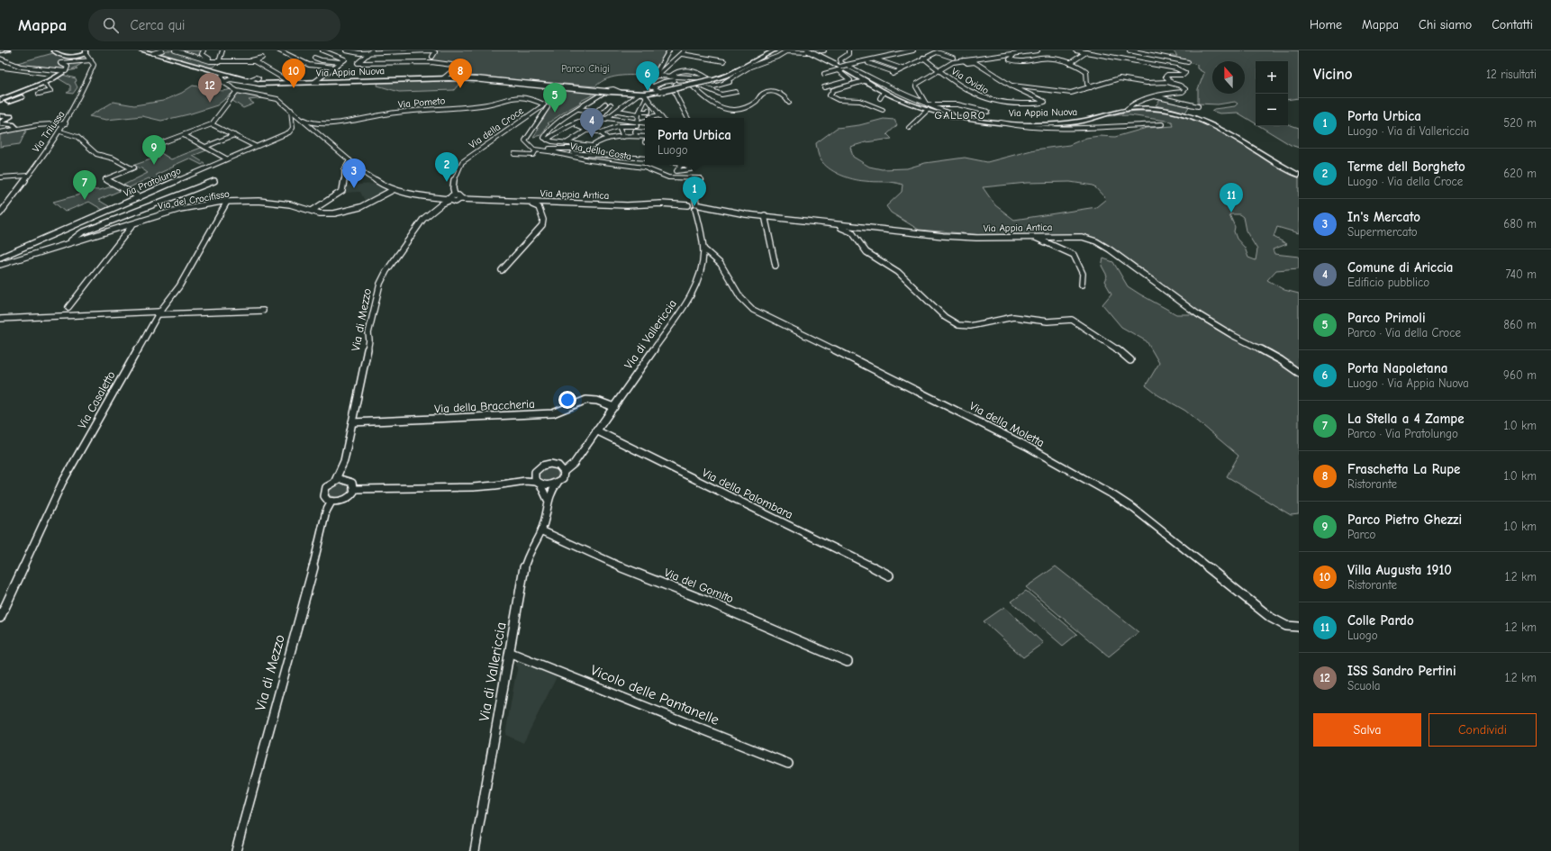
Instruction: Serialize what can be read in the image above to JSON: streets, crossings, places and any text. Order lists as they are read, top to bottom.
{
  "streets": {
    "main road": ["Via Appia Nuova"],
    "street": [
      "Via Ovidio",
      "Via Pometo",
      "Via della Croce",
      "Via Trilussa",
      "Via della Costa",
      "Via Pratolungo",
      "Via Appia Antica",
      "Via del Crocifisso",
      "Via di Mezzo",
      "Via di Vallericcia",
      "Via Casaletto",
      "Via della Braccheria",
      "Via della Moletta",
      "Via della Palombara",
      "Via del Gomito",
      "Vicolo delle Pantanelle"
    ]
  },
  "crossings": [
    ["Via Pometo", "Via della Croce"],
    ["Via della Croce", "Via Appia Antica"],
    ["Via della Croce", "Via di Mezzo"],
    ["Via della Costa", "Via Appia Antica"],
    ["Via della Costa", "Via di Vallericcia"],
    ["Via Appia Antica", "Via di Mezzo"],
    ["Via Appia Antica", "Via di Vallericcia"],
    ["Via del Crocifisso", "Via Casaletto"],
    ["Via di Mezzo", "Via della Braccheria"],
    ["Via di Vallericcia", "Via della Braccheria"],
    ["Via di Vallericcia", "Via della Moletta"],
    ["Via di Vallericcia", "Via della Palombara"],
    ["Via di Vallericcia", "Via del Gomito"],
    ["Via di Vallericcia", "Vicolo delle Pantanelle"]
  ],
  "districts": ["GALLORO"],
  "parks": ["Parco Chigi"],
  "north": "top",
  "page": {
    "header": "Mappa",
    "search": "Cerca qui",
    "nav": [
      "Home",
      "Mappa",
      "Chi siamo",
      "Contatti"
    ],
    "heading": ["Vicino", "12 risultati"],
    "pins": [
      "8",
      "10",
      "6",
      "12",
      "5",
      "4",
      "9",
      "2",
      "3",
      "7",
      "1",
      "11"
    ],
    "map_buttons": ["+", "−"],
    "list": [
      {
        "mark": "1",
        "name": "Porta Urbica",
        "note": "Luogo · Via di Vallericcia",
        "value": "520 m"
      },
      {
        "mark": "2",
        "name": "Terme dell Borgheto",
        "note": "Luogo · Via della Croce",
        "value": "620 m"
      },
      {
        "mark": "3",
        "name": "In's Mercato",
        "note": "Supermercato",
        "value": "680 m"
      },
      {
        "mark": "4",
        "name": "Comune di Ariccia",
        "note": "Edificio pubblico",
        "value": "740 m"
      },
      {
        "mark": "5",
        "name": "Parco Primoli",
        "note": "Parco · Via della Croce",
        "value": "860 m"
      },
      {
        "mark": "6",
        "name": "Porta Napoletana",
        "note": "Luogo · Via Appia Nuova",
        "value": "960 m"
      },
      {
        "mark": "7",
        "name": "La Stella a 4 Zampe",
        "note": "Parco · Via Pratolungo",
        "value": "1.0 km"
      },
      {
        "mark": "8",
        "name": "Fraschetta La Rupe",
        "note": "Ristorante",
        "value": "1.0 km"
      },
      {
        "mark": "9",
        "name": "Parco Pietro Ghezzi",
        "note": "Parco",
        "value": "1.0 km"
      },
      {
        "mark": "10",
        "name": "Villa Augusta 1910",
        "note": "Ristorante",
        "value": "1.2 km"
      },
      {
        "mark": "11",
        "name": "Colle Pardo",
        "note": "Luogo",
        "value": "1.2 km"
      },
      {
        "mark": "12",
        "name": "ISS Sandro Pertini",
        "note": "Scuola",
        "value": "1.2 km"
      }
    ],
    "popup": ["Porta Urbica", "Luogo"],
    "buttons": ["Salva", "Condividi"]
  }
}
